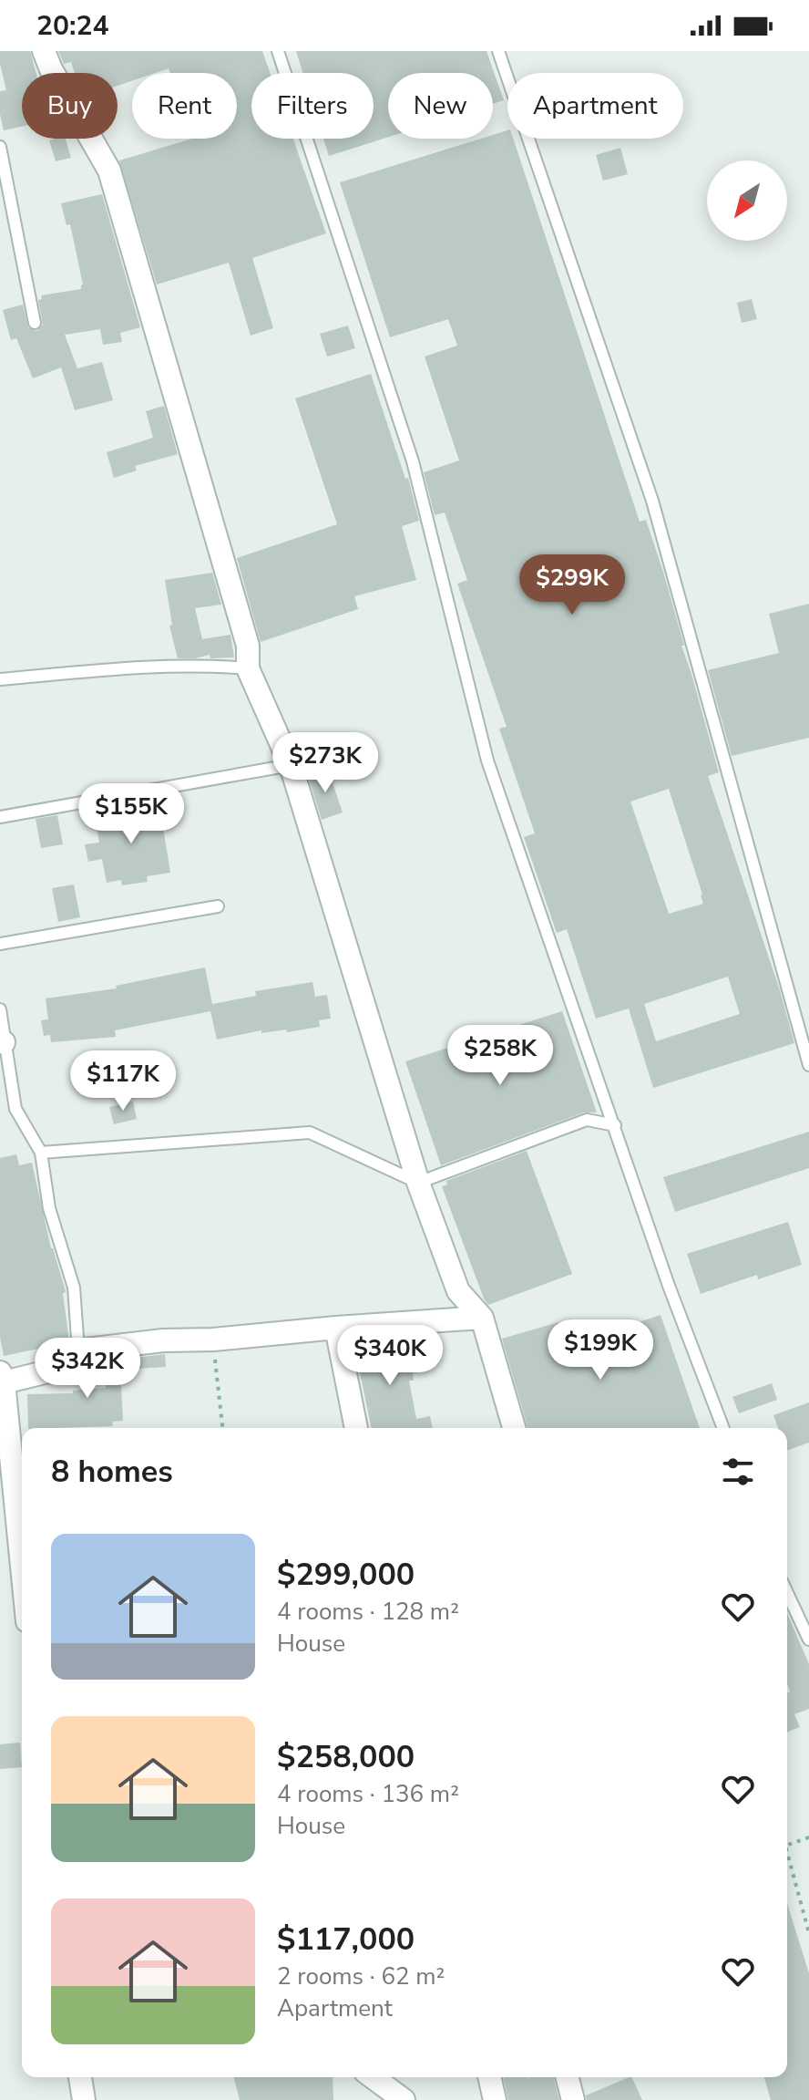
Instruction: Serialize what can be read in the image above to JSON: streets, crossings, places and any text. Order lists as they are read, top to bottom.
{
  "north": "bottom left",
  "page": {
    "status": "20:24",
    "chip": [
      "Buy",
      "Rent",
      "Filters",
      "New",
      "Apartment"
    ],
    "price": [
      "$299K",
      "$273K",
      "$155K",
      "$258K",
      "$117K",
      "$199K",
      "$340K",
      "$342K"
    ],
    "heading": "8 homes",
    "list": [
      {
        "name": "$299,000",
        "note": "4 rooms · 128 m² · House"
      },
      {
        "name": "$258,000",
        "note": "4 rooms · 136 m² · House"
      },
      {
        "name": "$117,000",
        "note": "2 rooms · 62 m² · Apartment"
      }
    ]
  }
}
